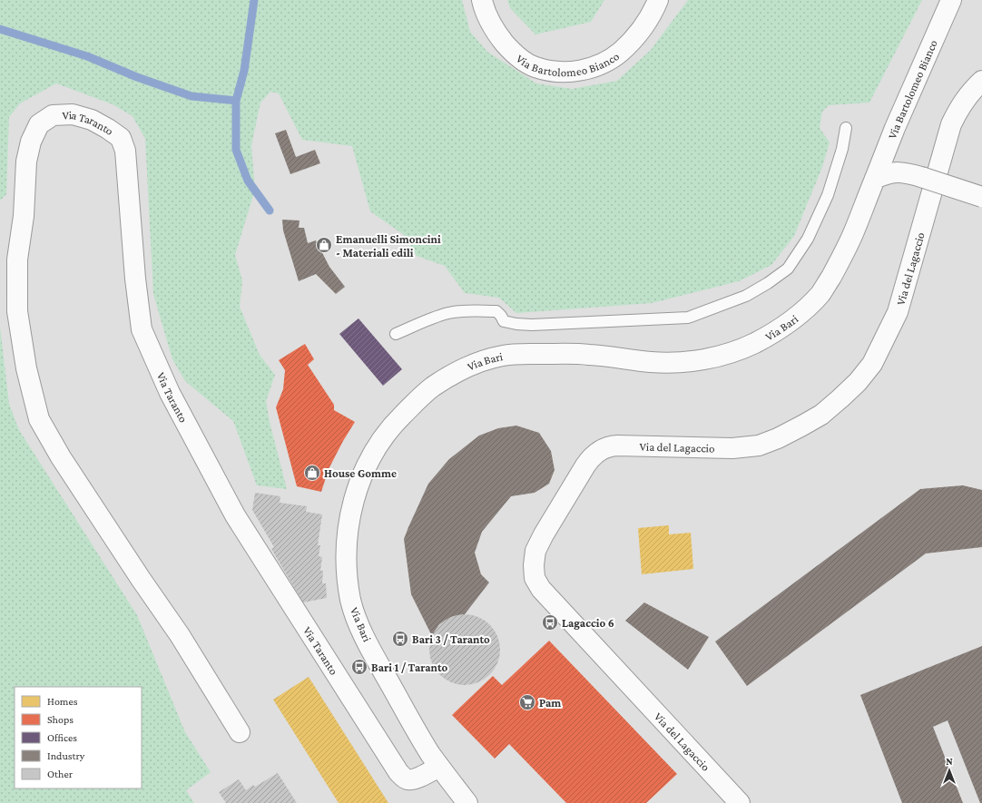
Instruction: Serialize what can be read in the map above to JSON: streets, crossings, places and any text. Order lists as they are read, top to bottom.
{
  "streets": {
    "street": [
      "Via Bartolomeo Bianco",
      "Via Taranto",
      "Via del Lagaccio",
      "Via Bari"
    ]
  },
  "crossings": [
    ["Via Bartolomeo Bianco", "Via Bari"],
    ["Via Taranto", "Via Bari"]
  ],
  "places": {
    "shop": ["Emanuelli Simoncini - Materiali edili", "House Gomme"],
    "bus stop": ["Lagaccio 6", "Bari 3 / Taranto", "Bari 1 / Taranto"],
    "supermarket": ["Pam"]
  },
  "legend": [
    "Homes",
    "Shops",
    "Offices",
    "Industry",
    "Other"
  ],
  "north": "top"
}
